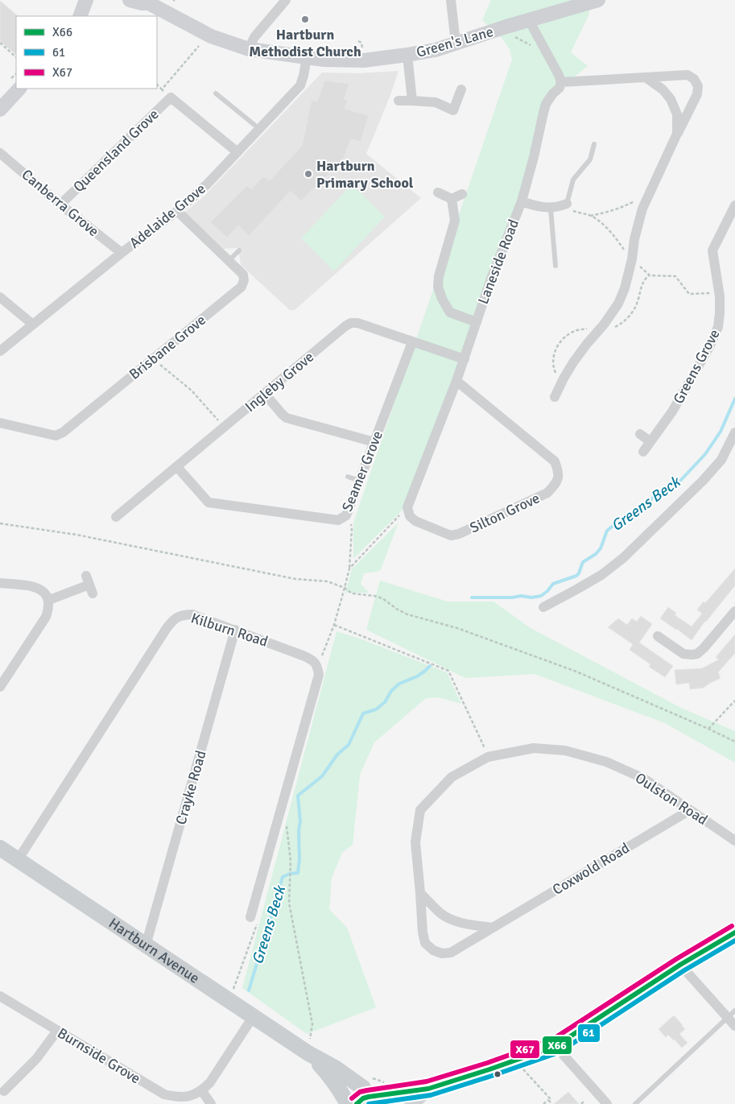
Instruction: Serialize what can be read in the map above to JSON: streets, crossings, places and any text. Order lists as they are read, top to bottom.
{
  "streets": {
    "main road": ["Hartburn Avenue"],
    "street": [
      "Green's Lane",
      "Queensland Grove",
      "Canberra Grove",
      "Adelaide Grove",
      "Laneside Road",
      "Brisbane Grove",
      "Greens Grove",
      "Ingleby Grove",
      "Seamer Grove",
      "Silton Grove",
      "Kilburn Road",
      "Crayke Road",
      "Oulston Road",
      "Coxwold Road",
      "Burnside Grove"
    ]
  },
  "crossings": [
    ["Green's Lane", "Adelaide Grove"],
    ["Queensland Grove", "Canberra Grove"],
    ["Canberra Grove", "Adelaide Grove"],
    ["Adelaide Grove", "Brisbane Grove"],
    ["Laneside Road", "Ingleby Grove"],
    ["Laneside Road", "Silton Grove"],
    ["Ingleby Grove", "Seamer Grove"],
    ["Kilburn Road", "Crayke Road"],
    ["Kilburn Road", "Hartburn Avenue"],
    ["Crayke Road", "Hartburn Avenue"],
    ["Oulston Road", "Coxwold Road"]
  ],
  "water": ["Greens Beck"],
  "places": ["Hartburn Methodist Church", "Hartburn Primary School"],
  "lines": ["transit line X67", "transit line X66", "transit line 61"],
  "legend": ["X66", "61", "X67"]
}
